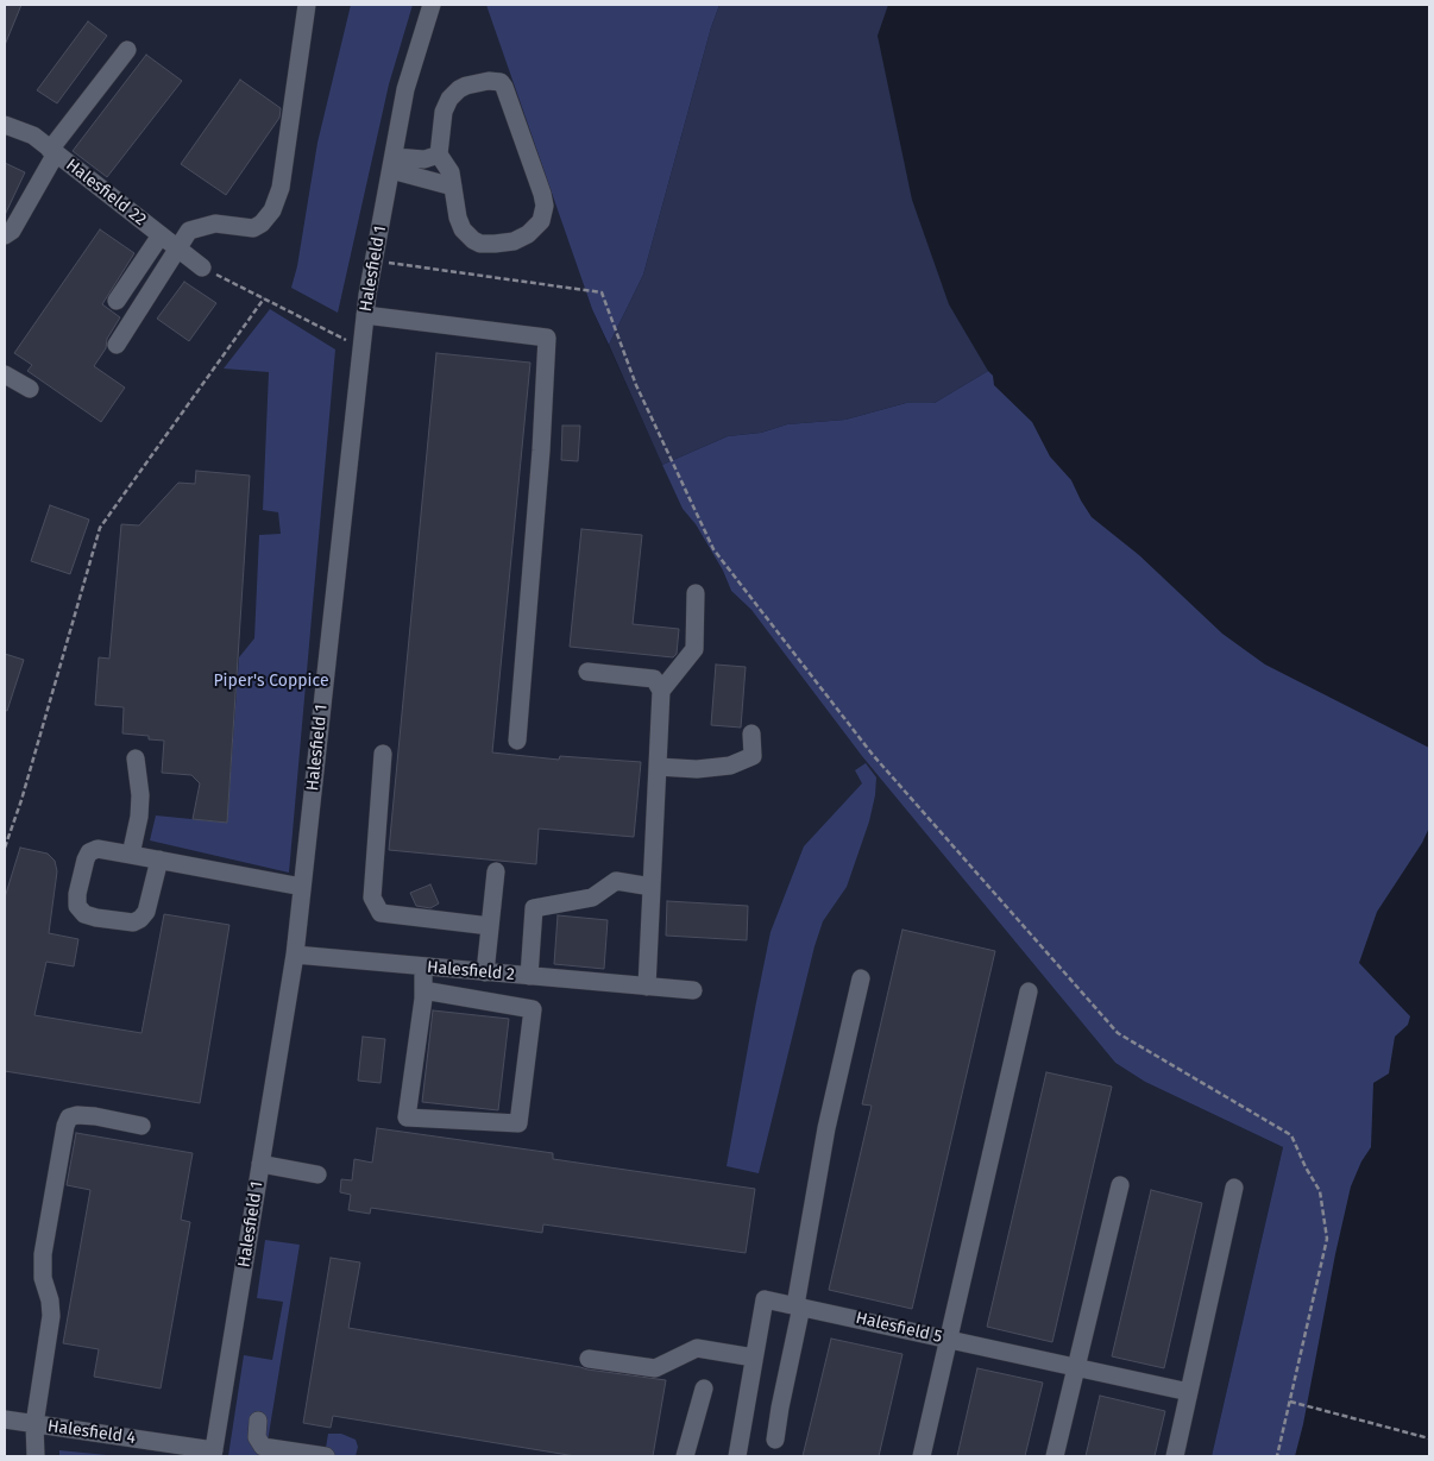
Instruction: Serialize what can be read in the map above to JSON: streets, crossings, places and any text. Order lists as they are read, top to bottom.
{
  "streets": {
    "street": [
      "Halesfield 22",
      "Halesfield 1",
      "Halesfield 2",
      "Halesfield 5",
      "Halesfield 4"
    ]
  },
  "crossings": [
    ["Halesfield 1", "Halesfield 2"],
    ["Halesfield 1", "Halesfield 4"]
  ],
  "parks": ["Piper's Coppice"]
}
